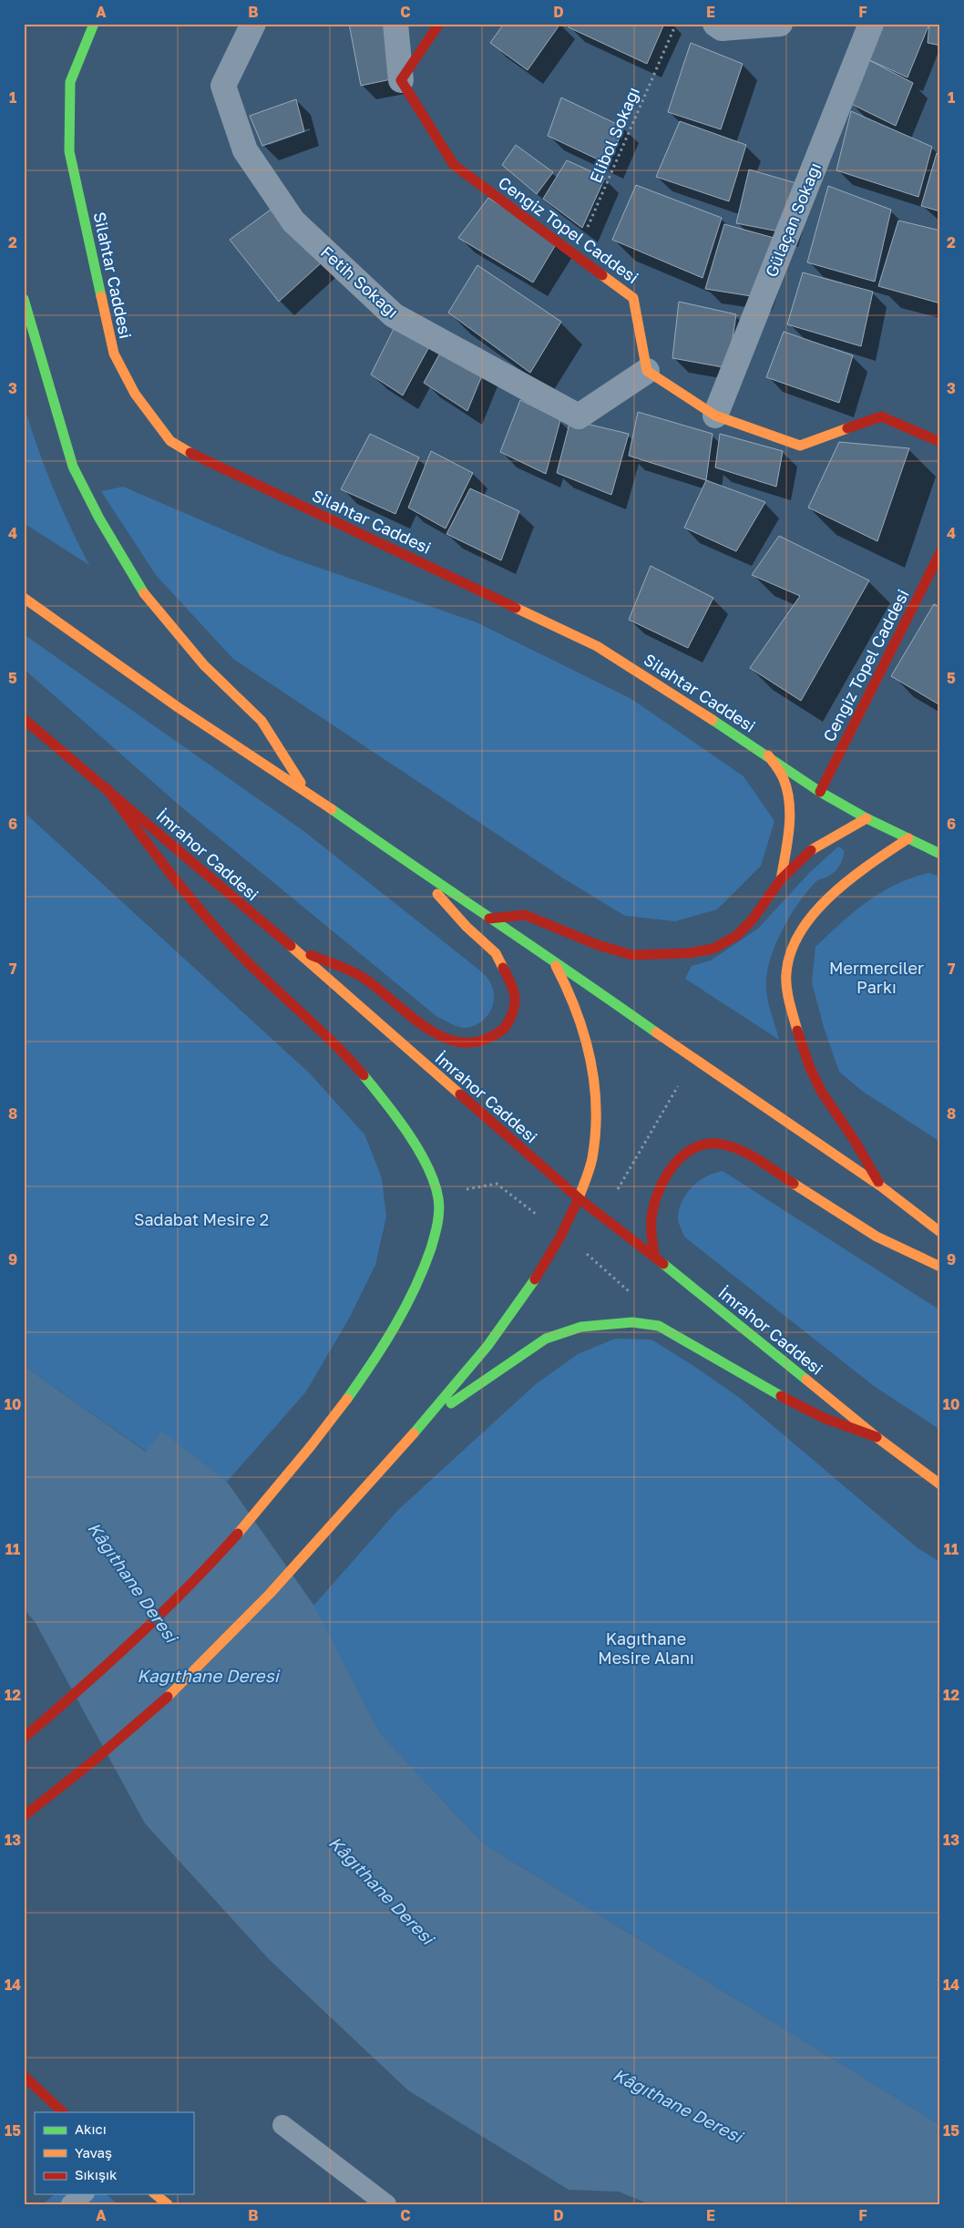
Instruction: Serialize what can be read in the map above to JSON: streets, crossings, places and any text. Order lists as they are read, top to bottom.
{
  "streets": {
    "main road": ["Cengiz Topel Caddesi", "Silahtar Caddesi", "İmrahor Caddesi"],
    "street": ["Gülaçan Sokağı", "Fetih Sokağı"],
    "path": ["Elibol Sokağı"]
  },
  "crossings": [
    ["Elibol Sokağı", "Cengiz Topel Caddesi"],
    ["Cengiz Topel Caddesi", "Silahtar Caddesi"],
    ["Cengiz Topel Caddesi", "Fetih Sokağı"]
  ],
  "water": ["Kâğıthane Deresi", "Kağıthane Deresi"],
  "parks": ["Mermerciler Parkı", "Sadabat Mesire 2", "Kağıthane Mesire Alanı"],
  "legend": ["Akıcı", "Yavaş", "Sıkışık"],
  "grid": {
    "columns": [
      "A",
      "B",
      "C",
      "D",
      "E",
      "F"
    ],
    "rows": [
      "1",
      "2",
      "3",
      "4",
      "5",
      "6",
      "7",
      "8",
      "9",
      "10",
      "11",
      "12",
      "13",
      "14",
      "15"
    ]
  }
}
